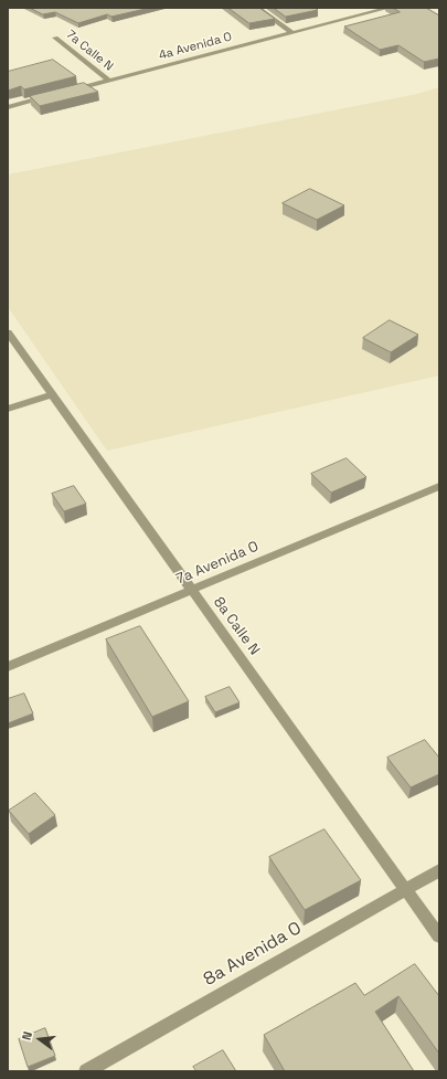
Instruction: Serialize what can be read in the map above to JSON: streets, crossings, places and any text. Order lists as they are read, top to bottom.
{
  "streets": {
    "street": [
      "4a Avenida O",
      "7a Calle N",
      "7a Avenida O",
      "8a Calle N",
      "8a Avenida O"
    ]
  },
  "crossings": [
    ["4a Avenida O", "7a Calle N"],
    ["7a Avenida O", "8a Calle N"],
    ["8a Calle N", "8a Avenida O"]
  ],
  "north": "left"
}
